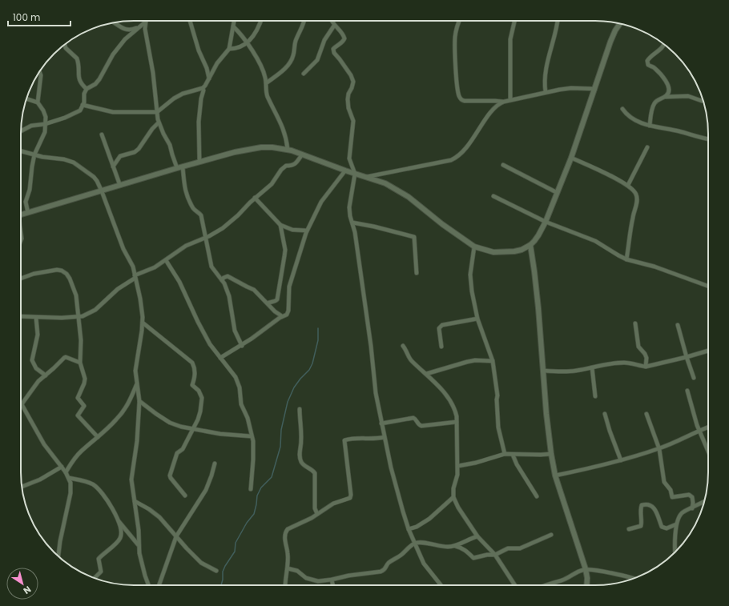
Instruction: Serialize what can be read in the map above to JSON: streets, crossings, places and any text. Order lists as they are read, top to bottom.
{
  "scale_bar": "100 m",
  "north": "bottom right"
}
